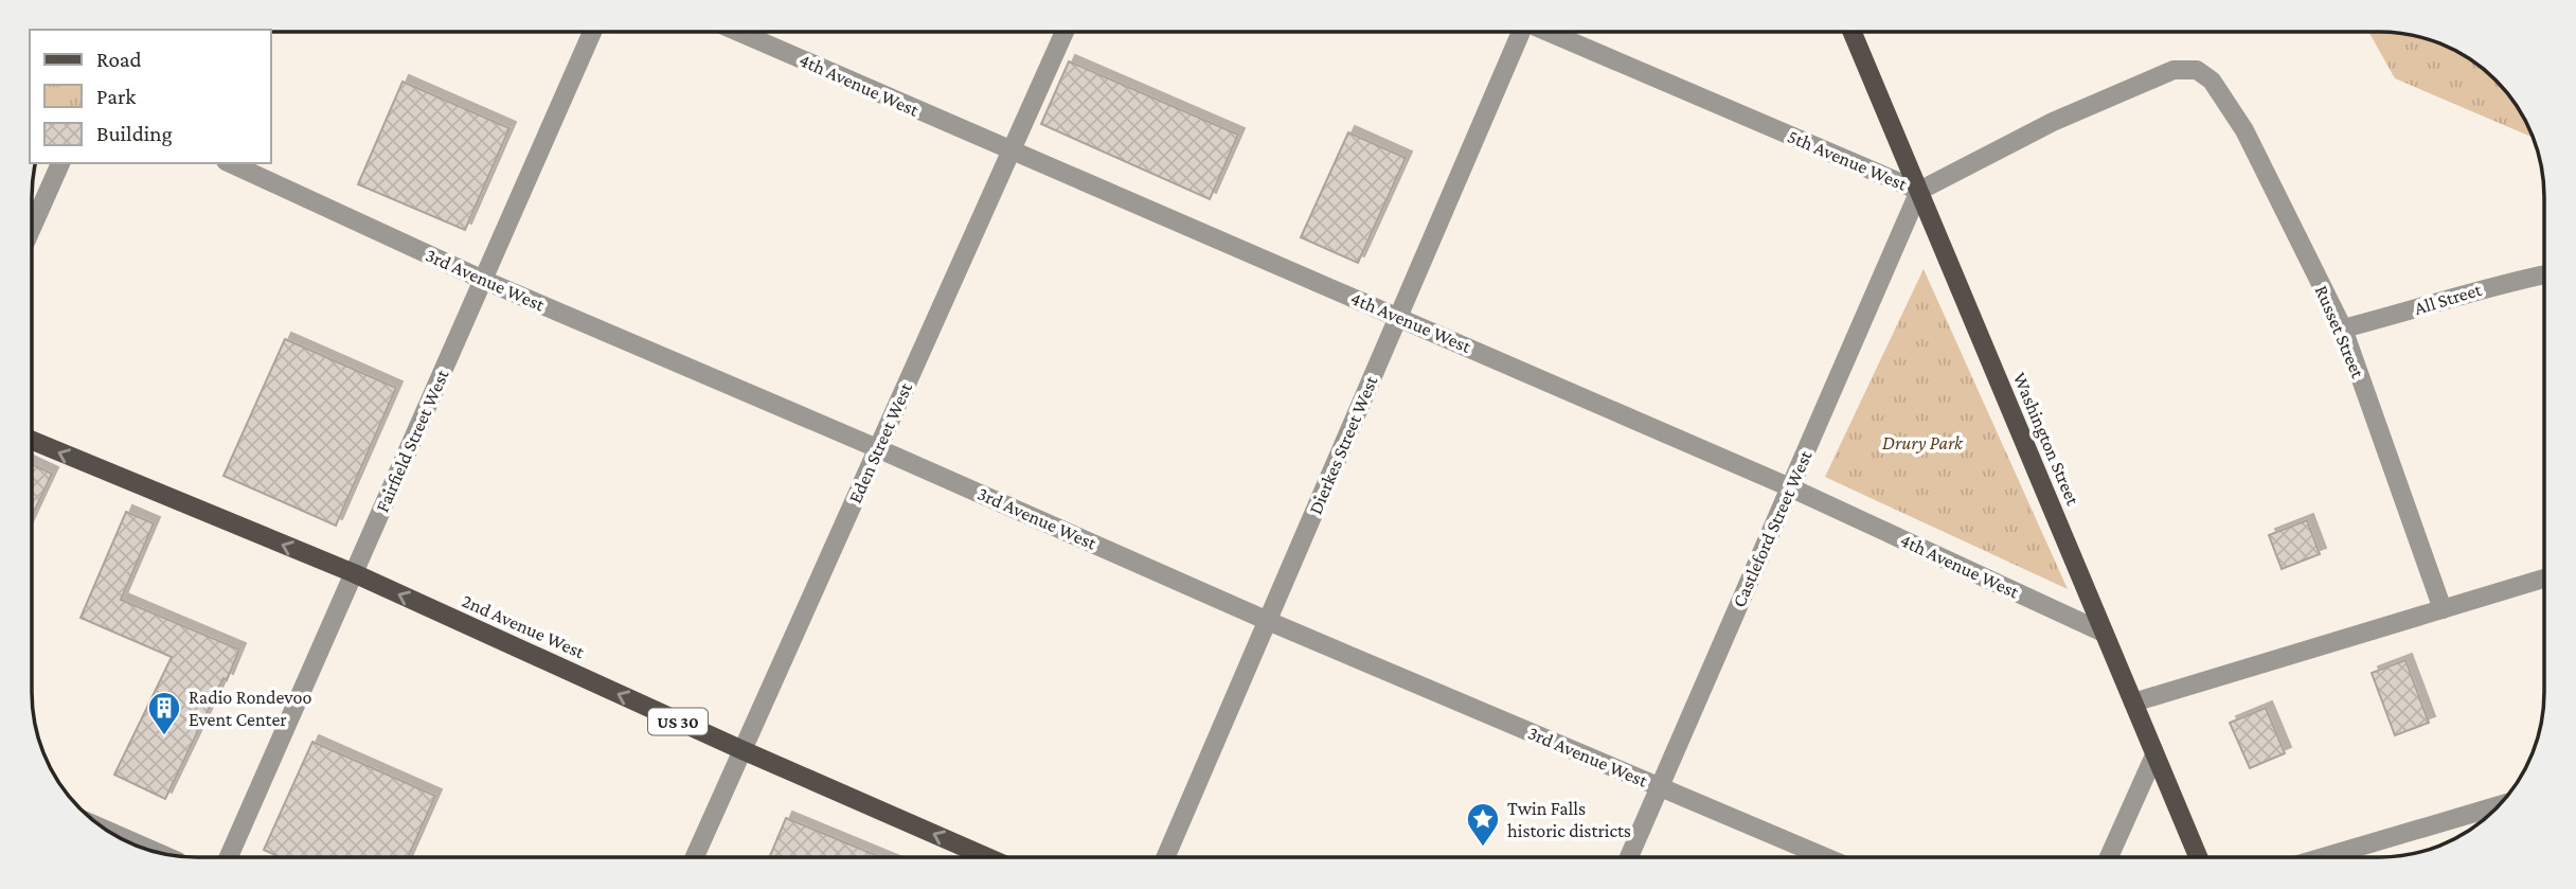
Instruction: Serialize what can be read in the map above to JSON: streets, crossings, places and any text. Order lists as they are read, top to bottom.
{
  "streets": {
    "main road": ["Washington Street", "2nd Avenue West", "US 30"],
    "street": [
      "4th Avenue West",
      "5th Avenue West",
      "3rd Avenue West",
      "All Street",
      "Russet Street",
      "Fairfield Street West",
      "Eden Street West",
      "Dierkes Street West",
      "Castleford Street West"
    ]
  },
  "crossings": [
    ["4th Avenue West", "Washington Street"],
    ["4th Avenue West", "Eden Street West"],
    ["4th Avenue West", "Dierkes Street West"],
    ["4th Avenue West", "Castleford Street West"],
    ["5th Avenue West", "Russet Street"],
    ["5th Avenue West", "Washington Street"],
    ["5th Avenue West", "Castleford Street West"],
    ["3rd Avenue West", "Fairfield Street West"],
    ["3rd Avenue West", "Eden Street West"],
    ["3rd Avenue West", "Dierkes Street West"],
    ["3rd Avenue West", "Castleford Street West"],
    ["All Street", "Russet Street"],
    ["Washington Street", "Castleford Street West"],
    ["Fairfield Street West", "2nd Avenue West"],
    ["Eden Street West", "2nd Avenue West"]
  ],
  "one_way": ["2nd Avenue West"],
  "parks": ["Drury Park"],
  "places": {
    "building": ["Radio Rondevoo Event Center"],
    "place": ["Twin Falls historic districts"]
  },
  "legend": ["Road", "Park", "Building"]
}
